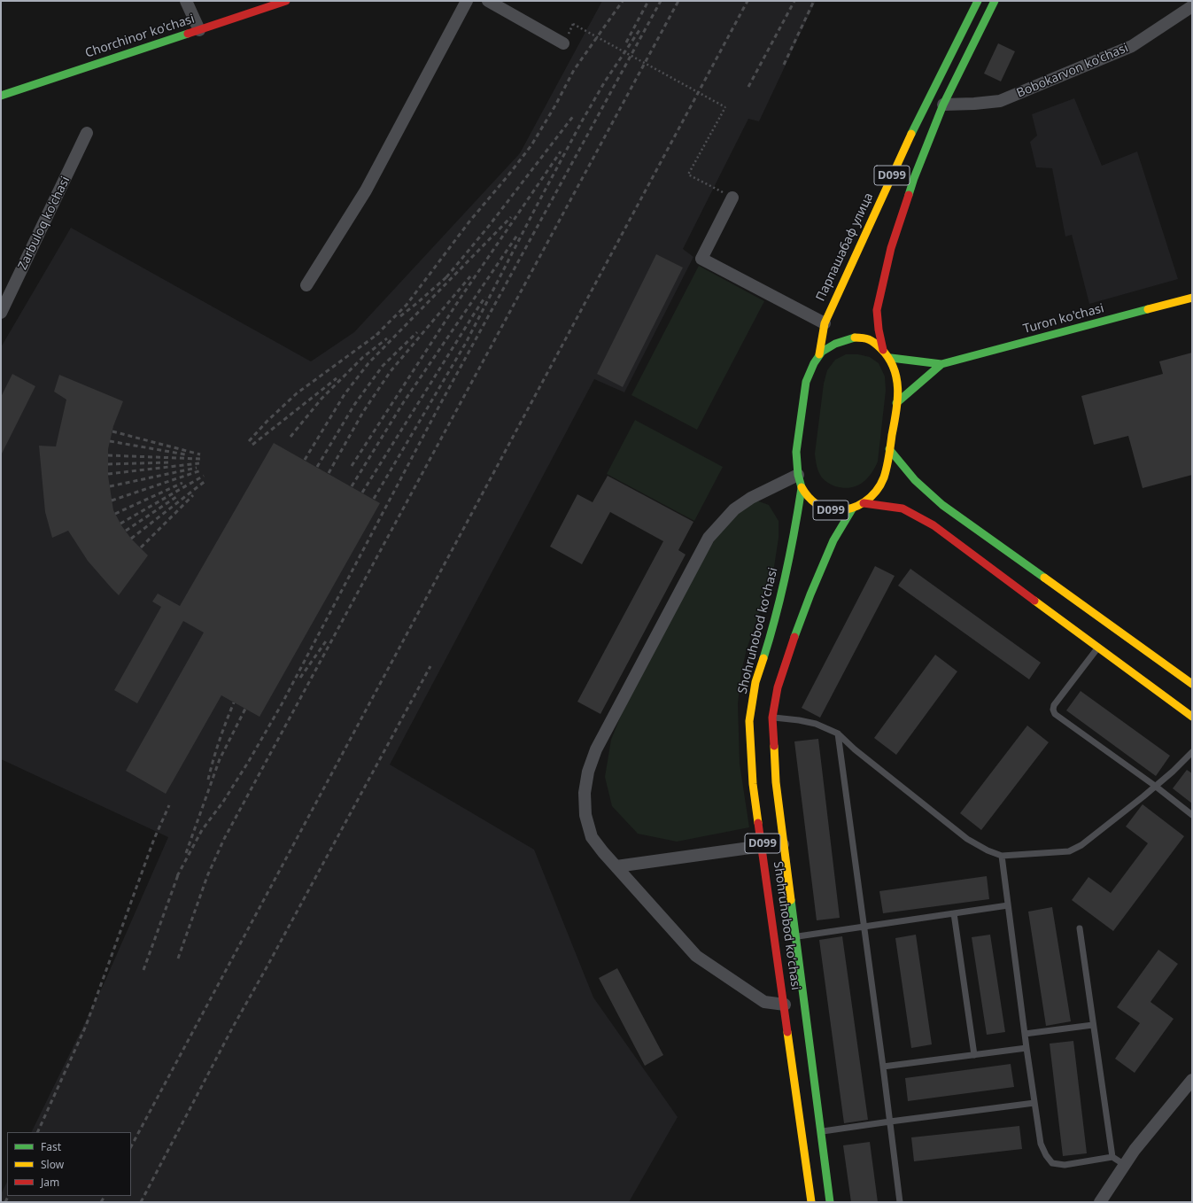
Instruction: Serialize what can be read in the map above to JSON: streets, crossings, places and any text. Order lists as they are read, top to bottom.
{
  "streets": {
    "main road": [
      "Chorchinor ko'chasi",
      "D099",
      "Парпашабаф улица",
      "Turon ko'chasi",
      "Shohruhobod koʻchasi"
    ],
    "street": ["Bobokarvon ko'chasi", "Zarbuloq ko'chasi"]
  },
  "crossings": [
    ["Bobokarvon ko'chasi", "D099"],
    ["D099", "Парпашабаф улица"],
    ["D099", "Turon ko'chasi"],
    ["D099", "Shohruhobod koʻchasi"]
  ],
  "legend": ["Fast", "Slow", "Jam"]
}
